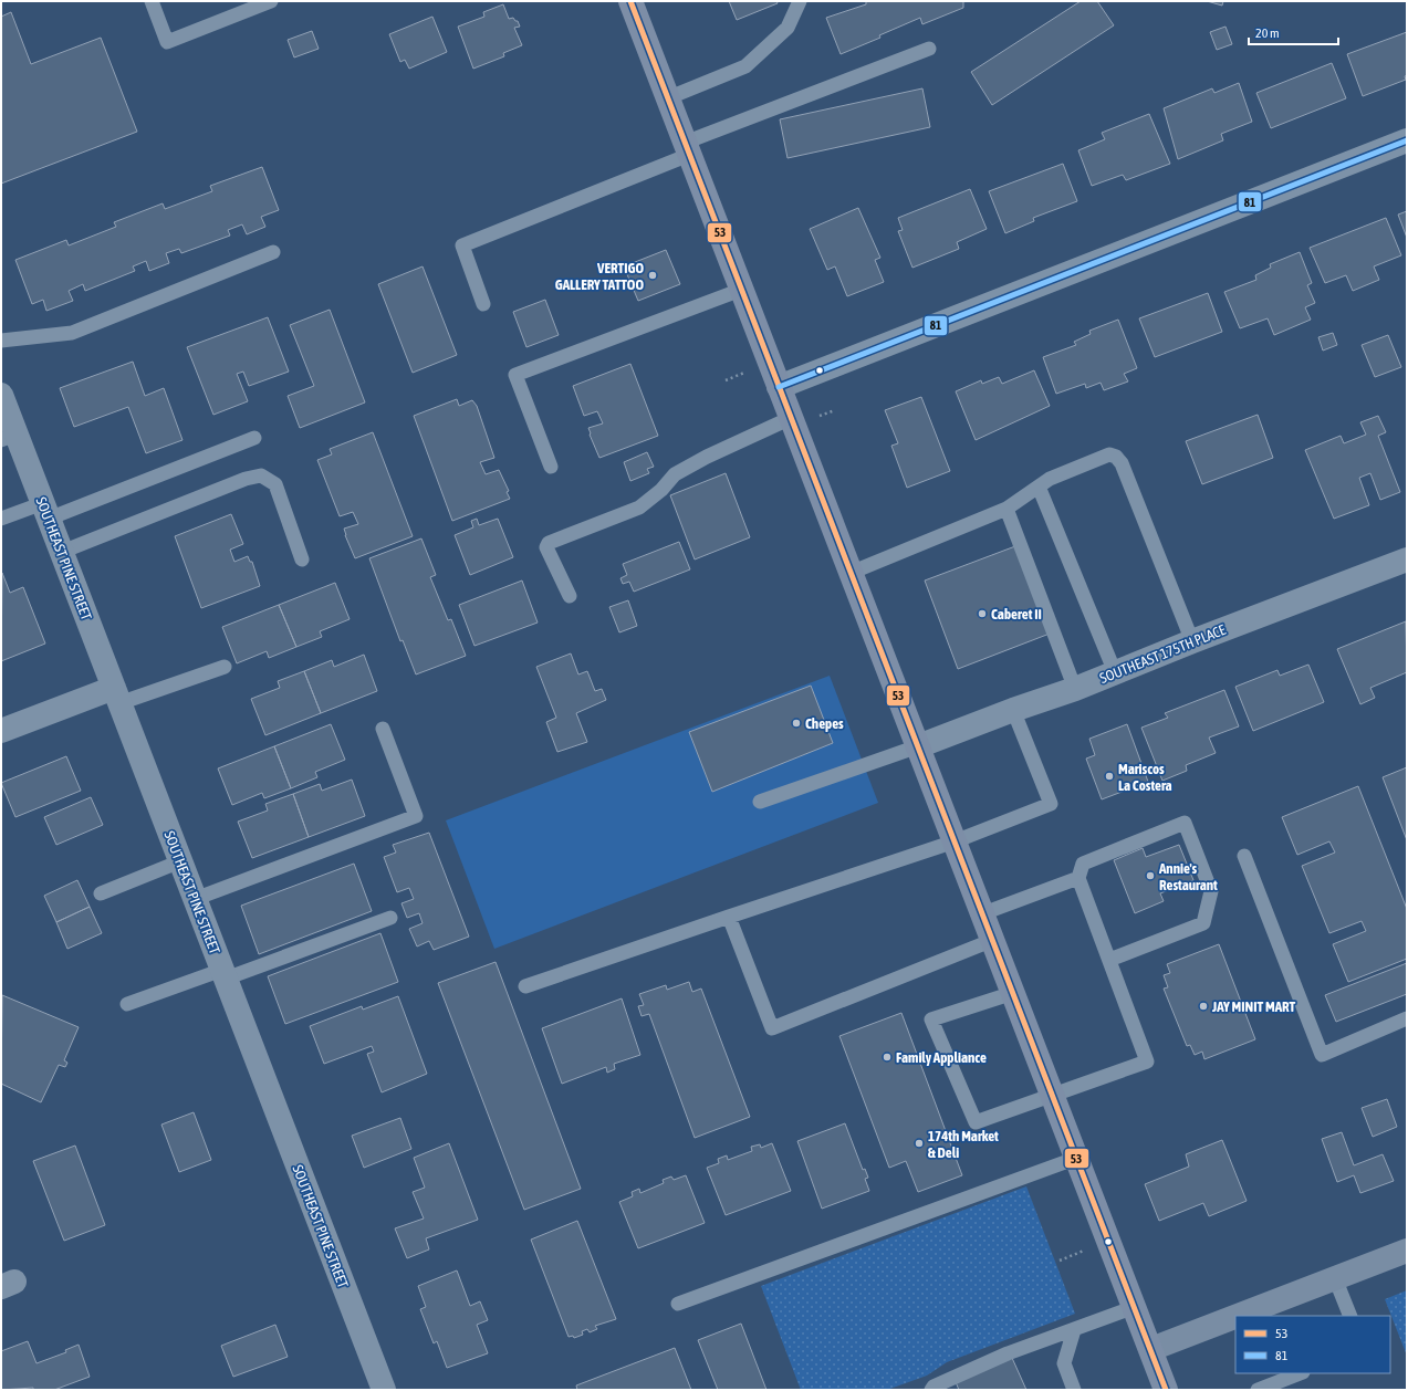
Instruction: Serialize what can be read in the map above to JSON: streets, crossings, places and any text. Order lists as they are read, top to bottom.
{
  "streets": {
    "street": ["SOUTHEAST PINE STREET", "SOUTHEAST 175TH PLACE"]
  },
  "places": [
    "VERTIGO GALLERY TATTOO",
    "Caberet II",
    "Chepes",
    "Mariscos La Costera",
    "Annie's Restaurant",
    "JAY MINIT MART",
    "Family Appliance",
    "174th Market & Deli"
  ],
  "lines": ["transit line 53", "transit line 81"],
  "legend": ["53", "81"],
  "scale_bar": "20 m"
}
